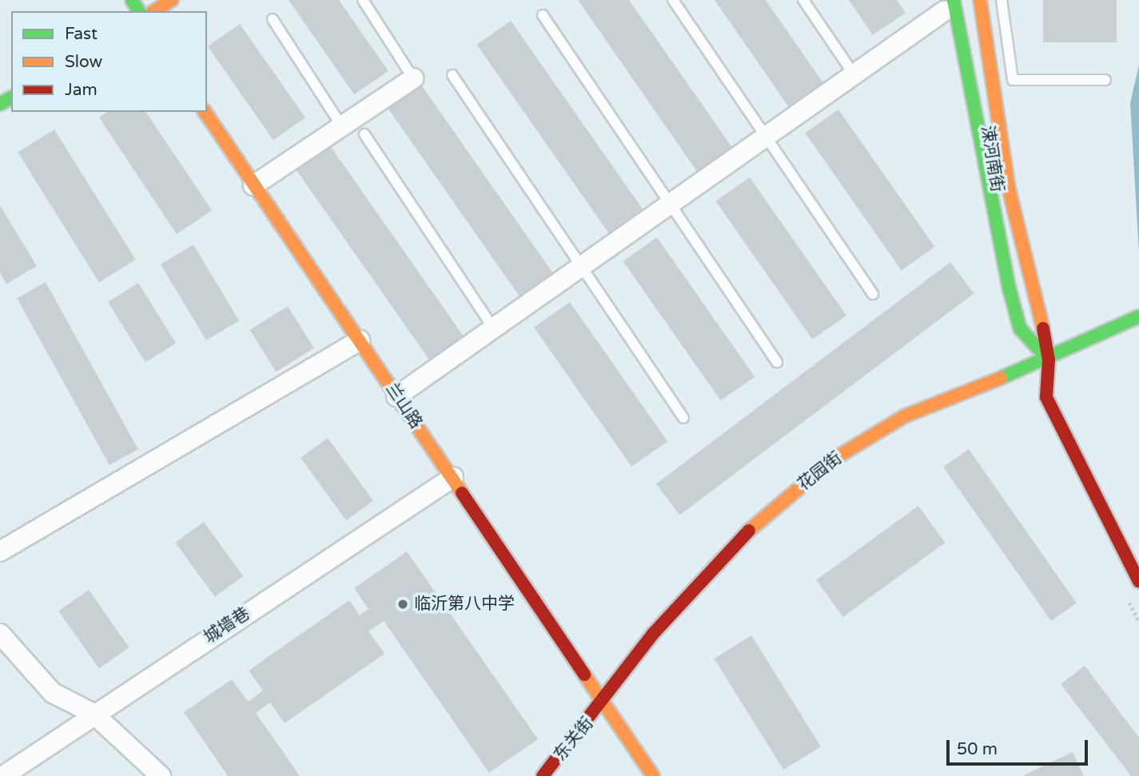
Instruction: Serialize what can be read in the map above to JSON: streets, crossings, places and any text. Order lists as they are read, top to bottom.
{
  "streets": {
    "street": [
      "涑河南街",
      "兰山路",
      "花园街",
      "城墙巷",
      "东关街"
    ]
  },
  "crossings": [
    ["兰山路", "花园街"],
    ["兰山路", "城墙巷"],
    ["兰山路", "东关街"],
    ["花园街", "东关街"]
  ],
  "places": ["临沂第八中学"],
  "legend": ["Fast", "Slow", "Jam"],
  "scale_bar": "50 m"
}
